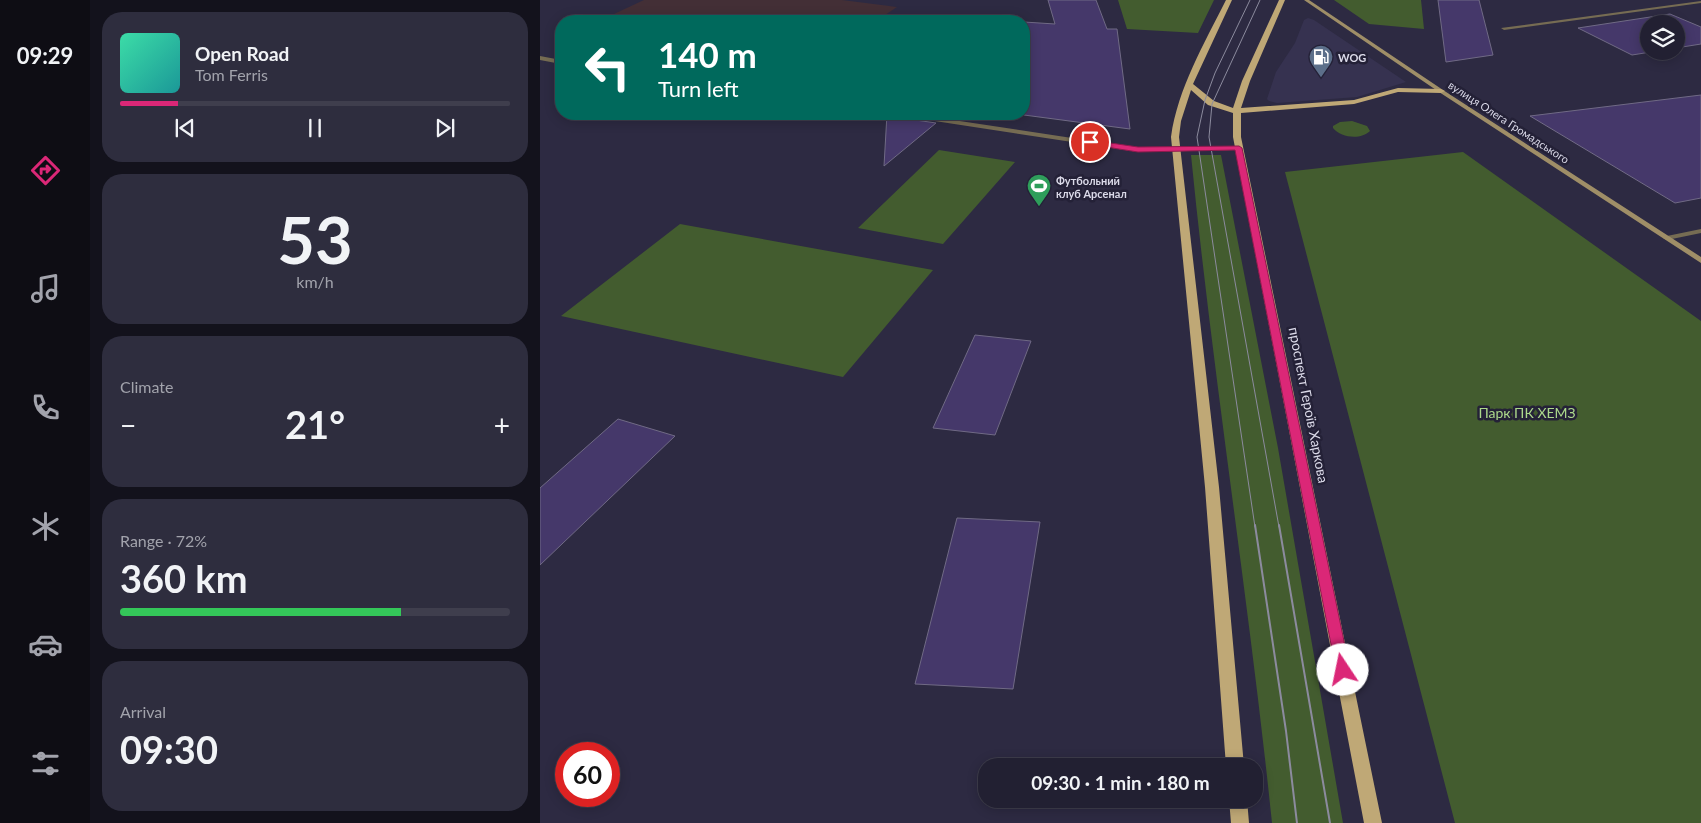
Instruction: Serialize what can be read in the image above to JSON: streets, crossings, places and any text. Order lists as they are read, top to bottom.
{
  "streets": {
    "main road": ["вулиця Олега Громадського", "проспект Героїв Харкова"]
  },
  "parks": ["Парк ПК ХЕМЗ"],
  "places": {
    "fuel station": ["WOG"],
    "sports": ["Футбольний клуб Арсенал"]
  },
  "page": {
    "tabs": "09:29",
    "turn": ["140 m", "Turn left"],
    "song": ["Open Road", "Tom Ferris"],
    "tile": [
      ["53", "km/h"],
      "Climate",
      ["Range · 72%", "360 km"],
      ["Arrival", "09:30"]
    ],
    "heat": ["−", "21°", "+"],
    "limit": "60",
    "trip": "09:30 · 1 min · 180 m"
  }
}
